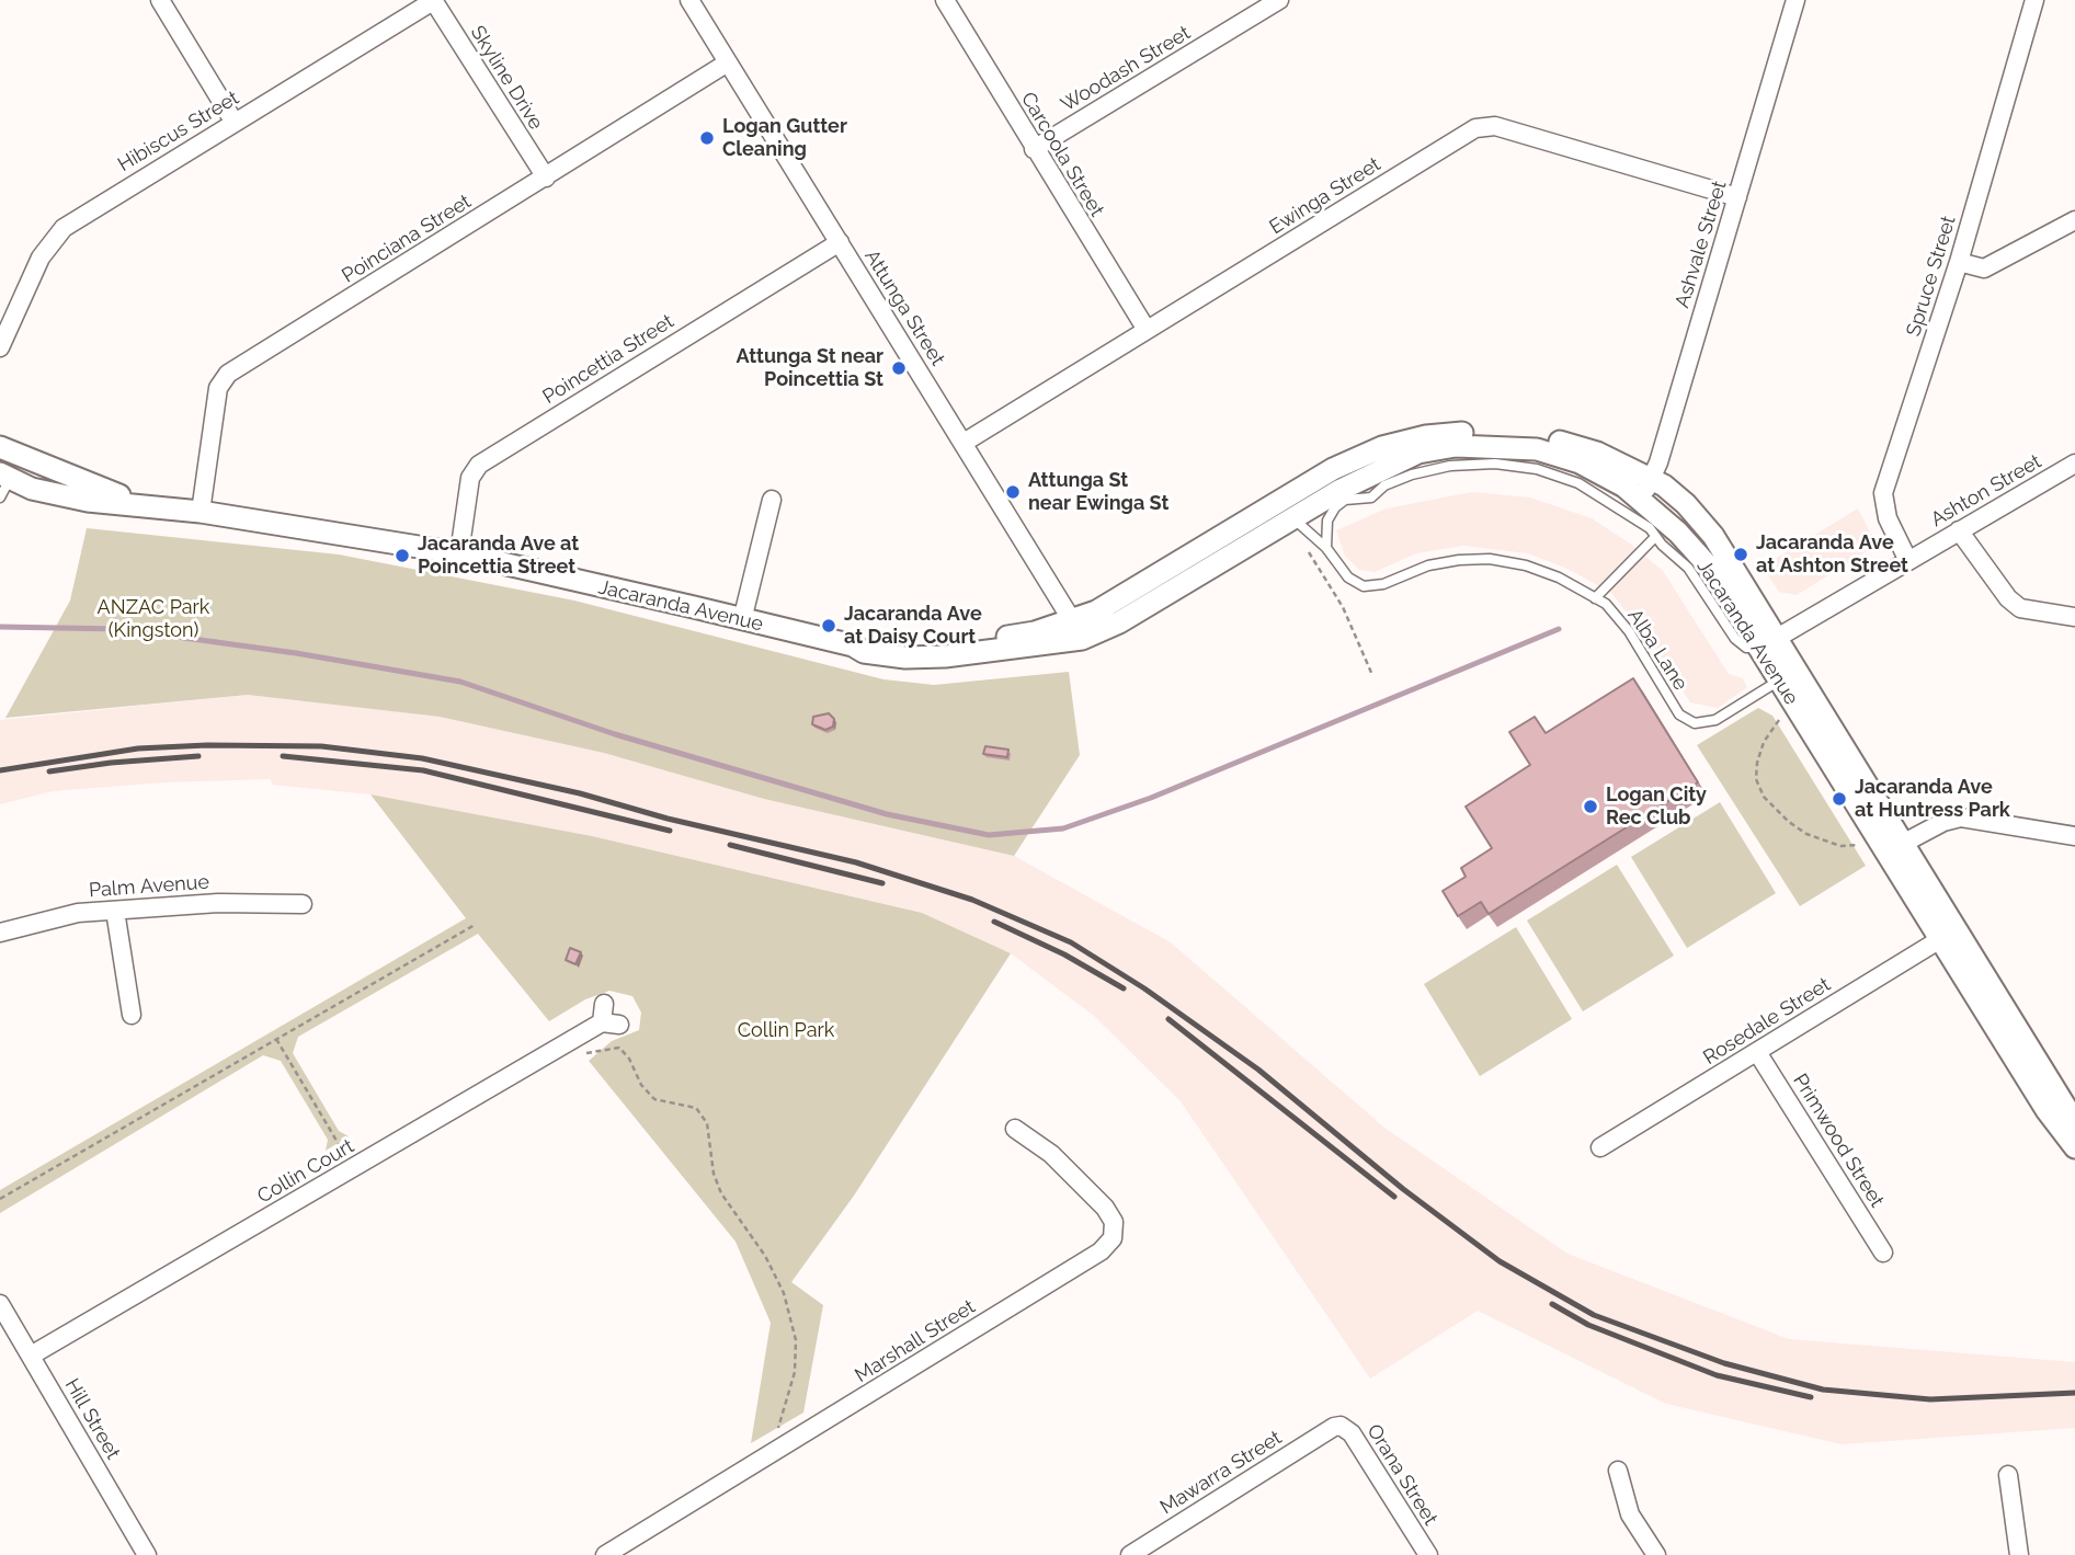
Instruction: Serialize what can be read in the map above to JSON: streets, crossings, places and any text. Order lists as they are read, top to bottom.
{
  "streets": {
    "street": [
      "Woodash Street",
      "Skyline Drive",
      "Hibiscus Street",
      "Carcoola Street",
      "Ewinga Street",
      "Poinciana Street",
      "Ashvale Street",
      "Spruce Street",
      "Attunga Street",
      "Poincettia Street",
      "Ashton Street",
      "Jacaranda Avenue",
      "Palm Avenue",
      "Rosedale Street",
      "Primwood Street",
      "Collin Court",
      "Marshall Street",
      "Hill Street",
      "Mawarra Street",
      "Orana Street"
    ],
    "lane": ["Alba Lane"]
  },
  "crossings": [
    ["Woodash Street", "Carcoola Street"],
    ["Skyline Drive", "Hibiscus Street"],
    ["Skyline Drive", "Poinciana Street"],
    ["Carcoola Street", "Ewinga Street"],
    ["Ewinga Street", "Ashvale Street"],
    ["Ewinga Street", "Attunga Street"],
    ["Poinciana Street", "Attunga Street"],
    ["Poinciana Street", "Jacaranda Avenue"],
    ["Ashvale Street", "Jacaranda Avenue"],
    ["Spruce Street", "Ashton Street"],
    ["Attunga Street", "Poincettia Street"],
    ["Attunga Street", "Jacaranda Avenue"],
    ["Poincettia Street", "Jacaranda Avenue"],
    ["Ashton Street", "Jacaranda Avenue"],
    ["Jacaranda Avenue", "Alba Lane"],
    ["Jacaranda Avenue", "Rosedale Street"],
    ["Rosedale Street", "Primwood Street"],
    ["Collin Court", "Hill Street"],
    ["Mawarra Street", "Orana Street"]
  ],
  "parks": ["ANZAC Park (Kingston)", "Collin Park"],
  "places": [
    "Logan Gutter Cleaning",
    "Attunga St near Poincettia St",
    "Attunga St near Ewinga St",
    "Jacaranda Ave at Ashton Street",
    "Jacaranda Ave at Poincettia Street",
    "Jacaranda Ave at Daisy Court",
    "Jacaranda Ave at Huntress Park",
    "Logan City Rec Club"
  ]
}
